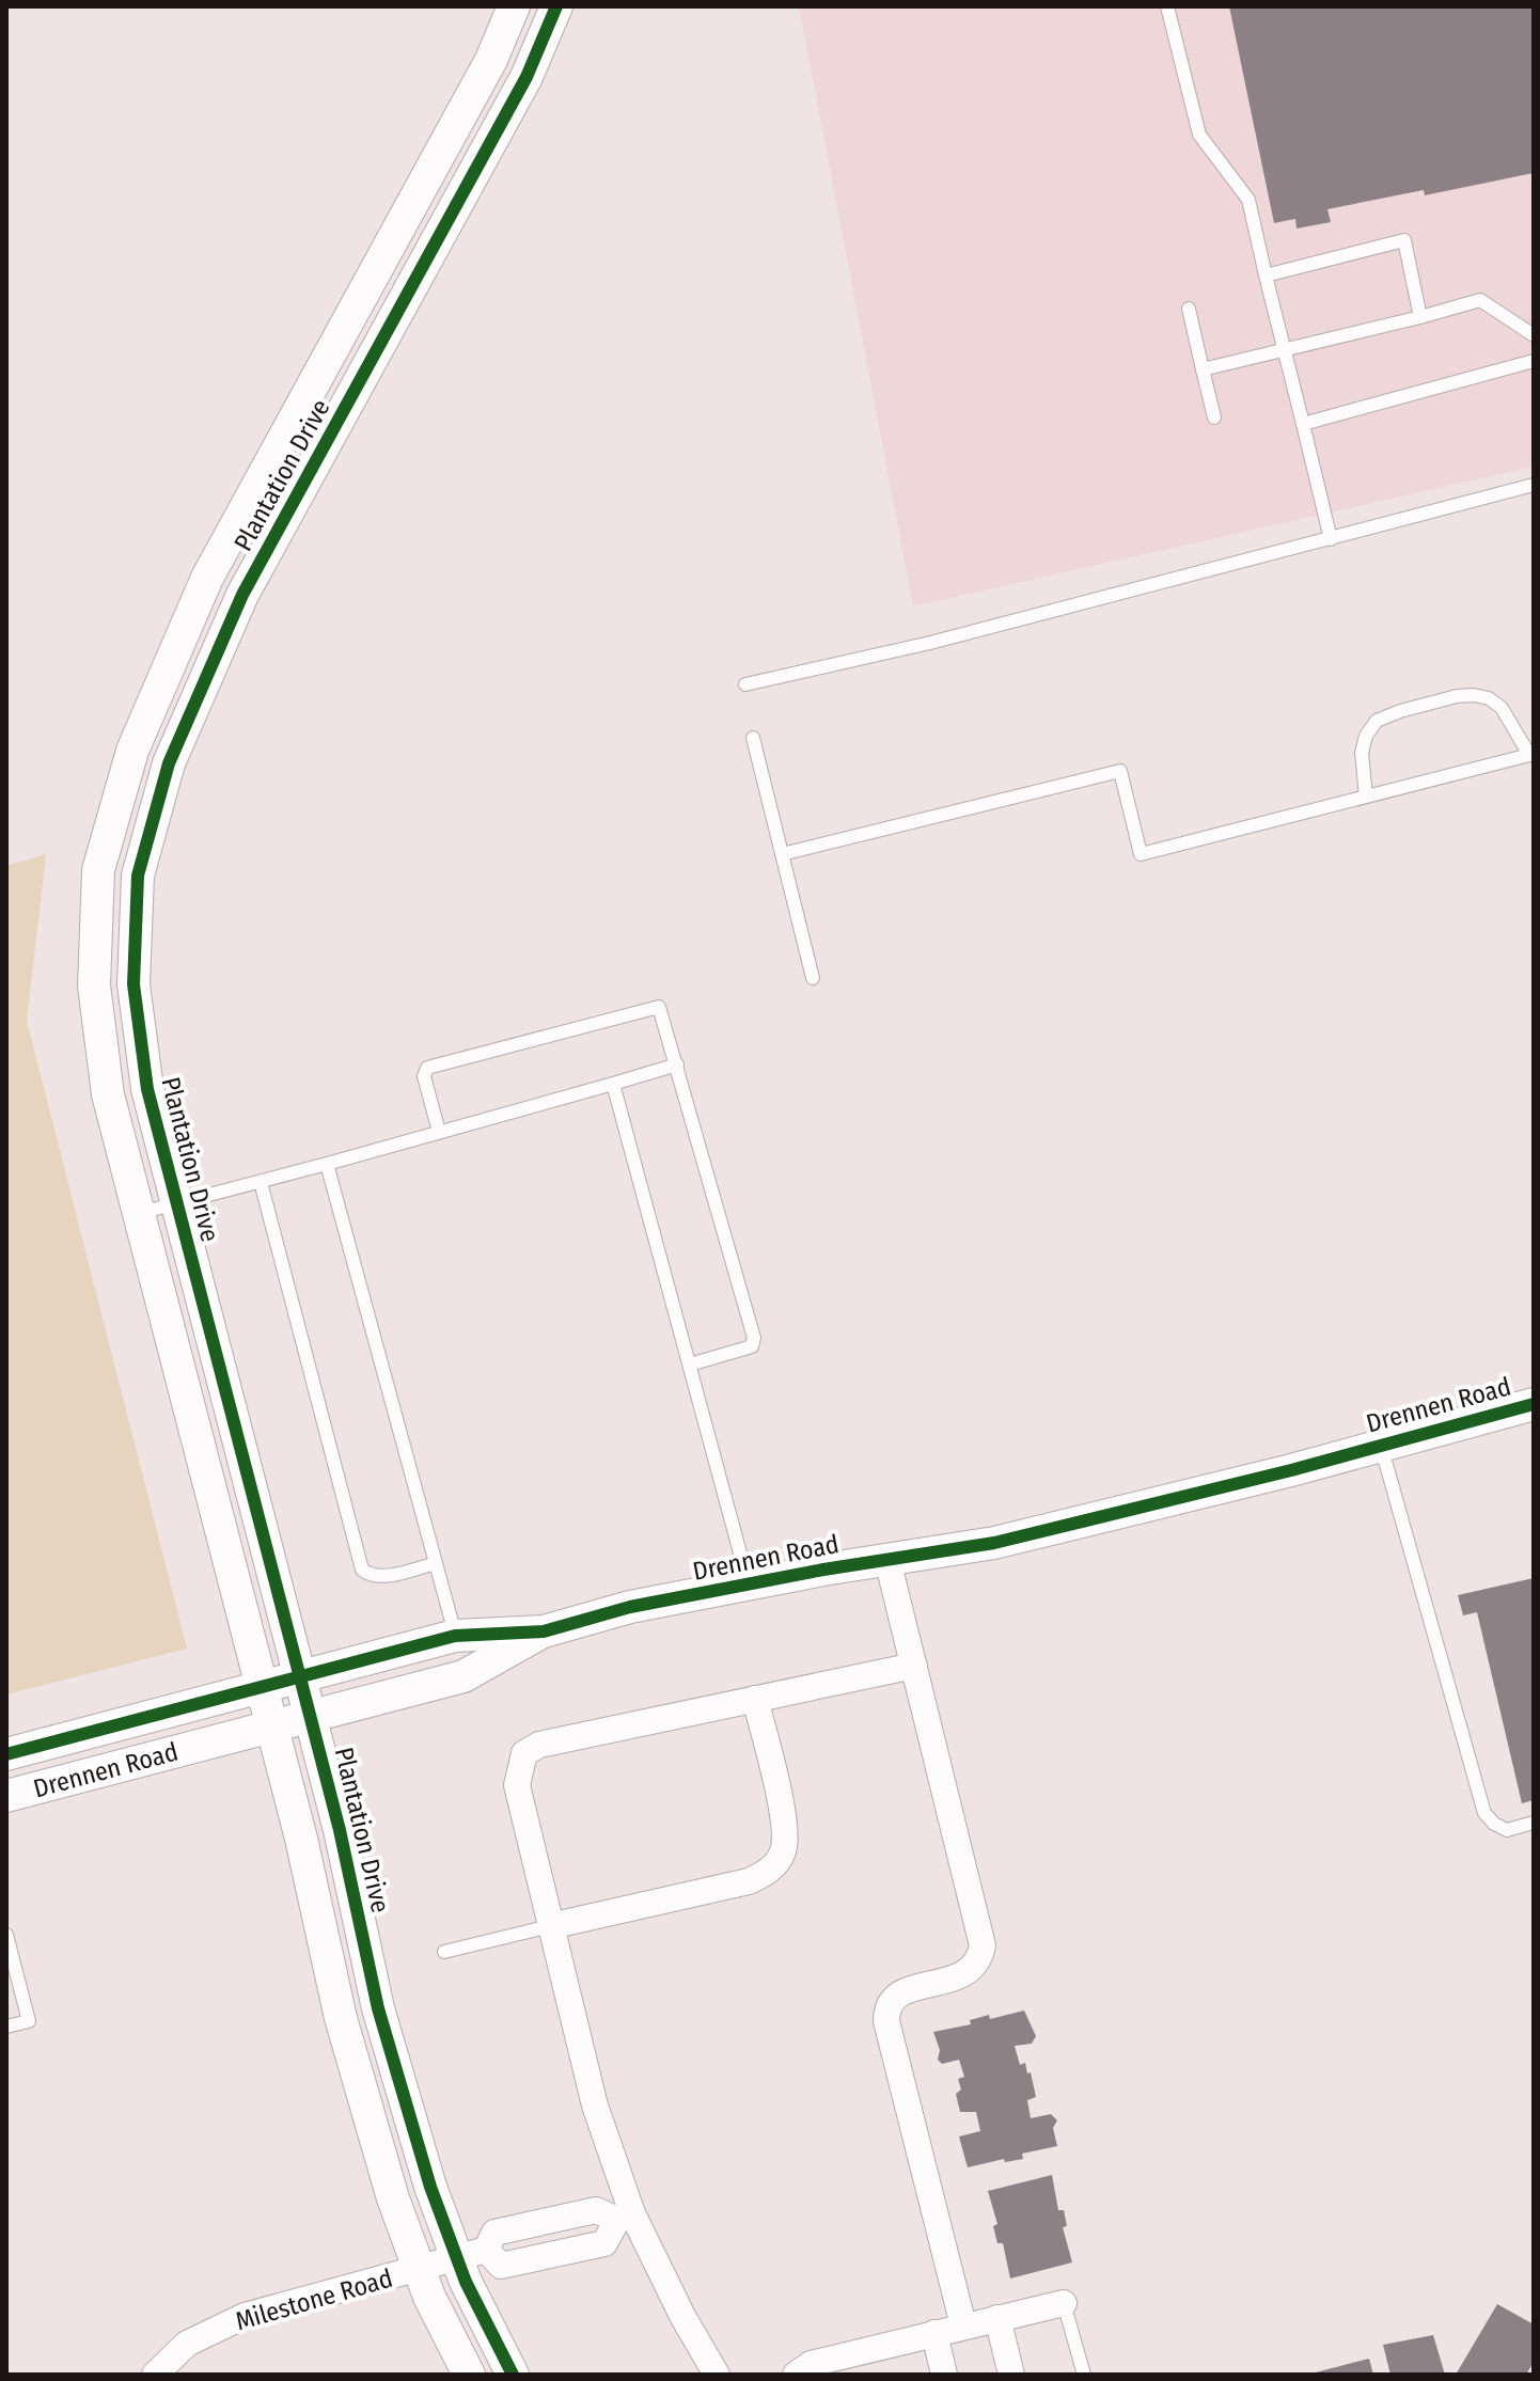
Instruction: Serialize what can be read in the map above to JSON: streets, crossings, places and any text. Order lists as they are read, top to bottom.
{
  "streets": {
    "street": ["Plantation Drive", "Drennen Road", "Milestone Road"]
  },
  "crossings": [
    ["Plantation Drive", "Drennen Road"],
    ["Plantation Drive", "Milestone Road"]
  ]
}
